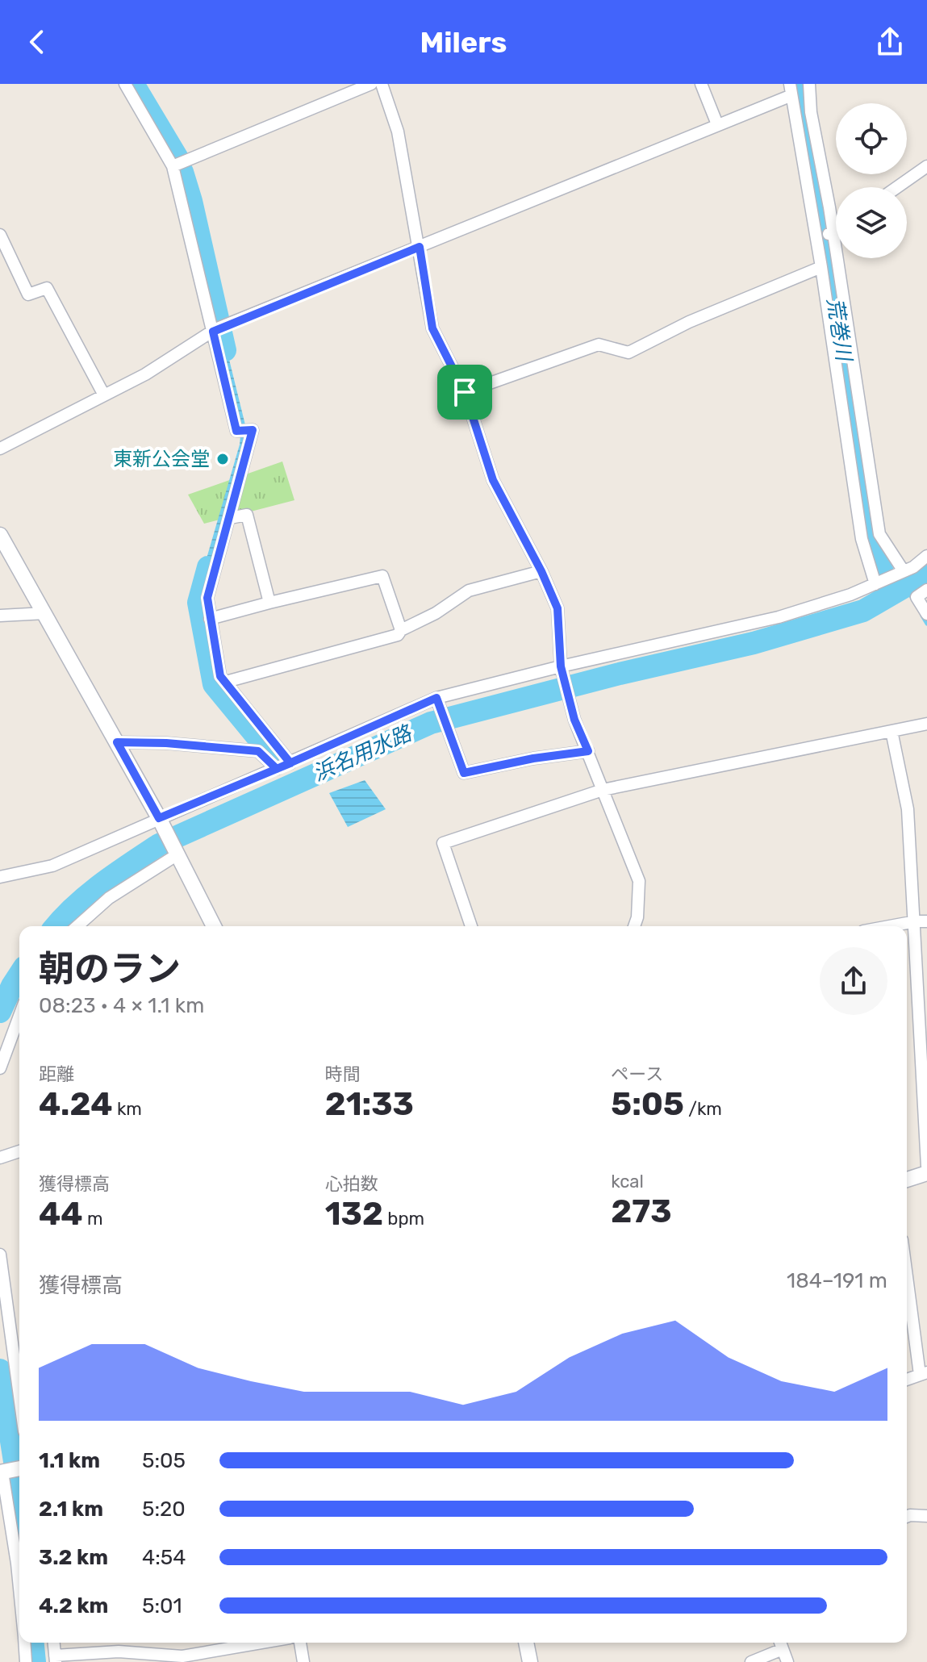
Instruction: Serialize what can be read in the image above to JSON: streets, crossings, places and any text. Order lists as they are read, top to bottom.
{
  "water": ["荒巻川", "浜名用水路"],
  "places": ["東新公会堂"],
  "page": {
    "header": "Milers",
    "heading": ["朝のラン", "08:23 · 4 × 1.1 km"],
    "stats": [
      ["距離", "4.24 km"],
      ["時間", "21:33"],
      ["ペース", "5:05 /km"],
      ["獲得標高", "44 m"],
      ["心拍数", "132 bpm"],
      ["kcal", "273"]
    ],
    "chart": ["獲得標高", "184–191 m"],
    "list": [
      {
        "name": "1.1 km",
        "note": "5:05"
      },
      {
        "name": "2.1 km",
        "note": "5:20"
      },
      {
        "name": "3.2 km",
        "note": "4:54"
      },
      {
        "name": "4.2 km",
        "note": "5:01"
      }
    ]
  }
}
